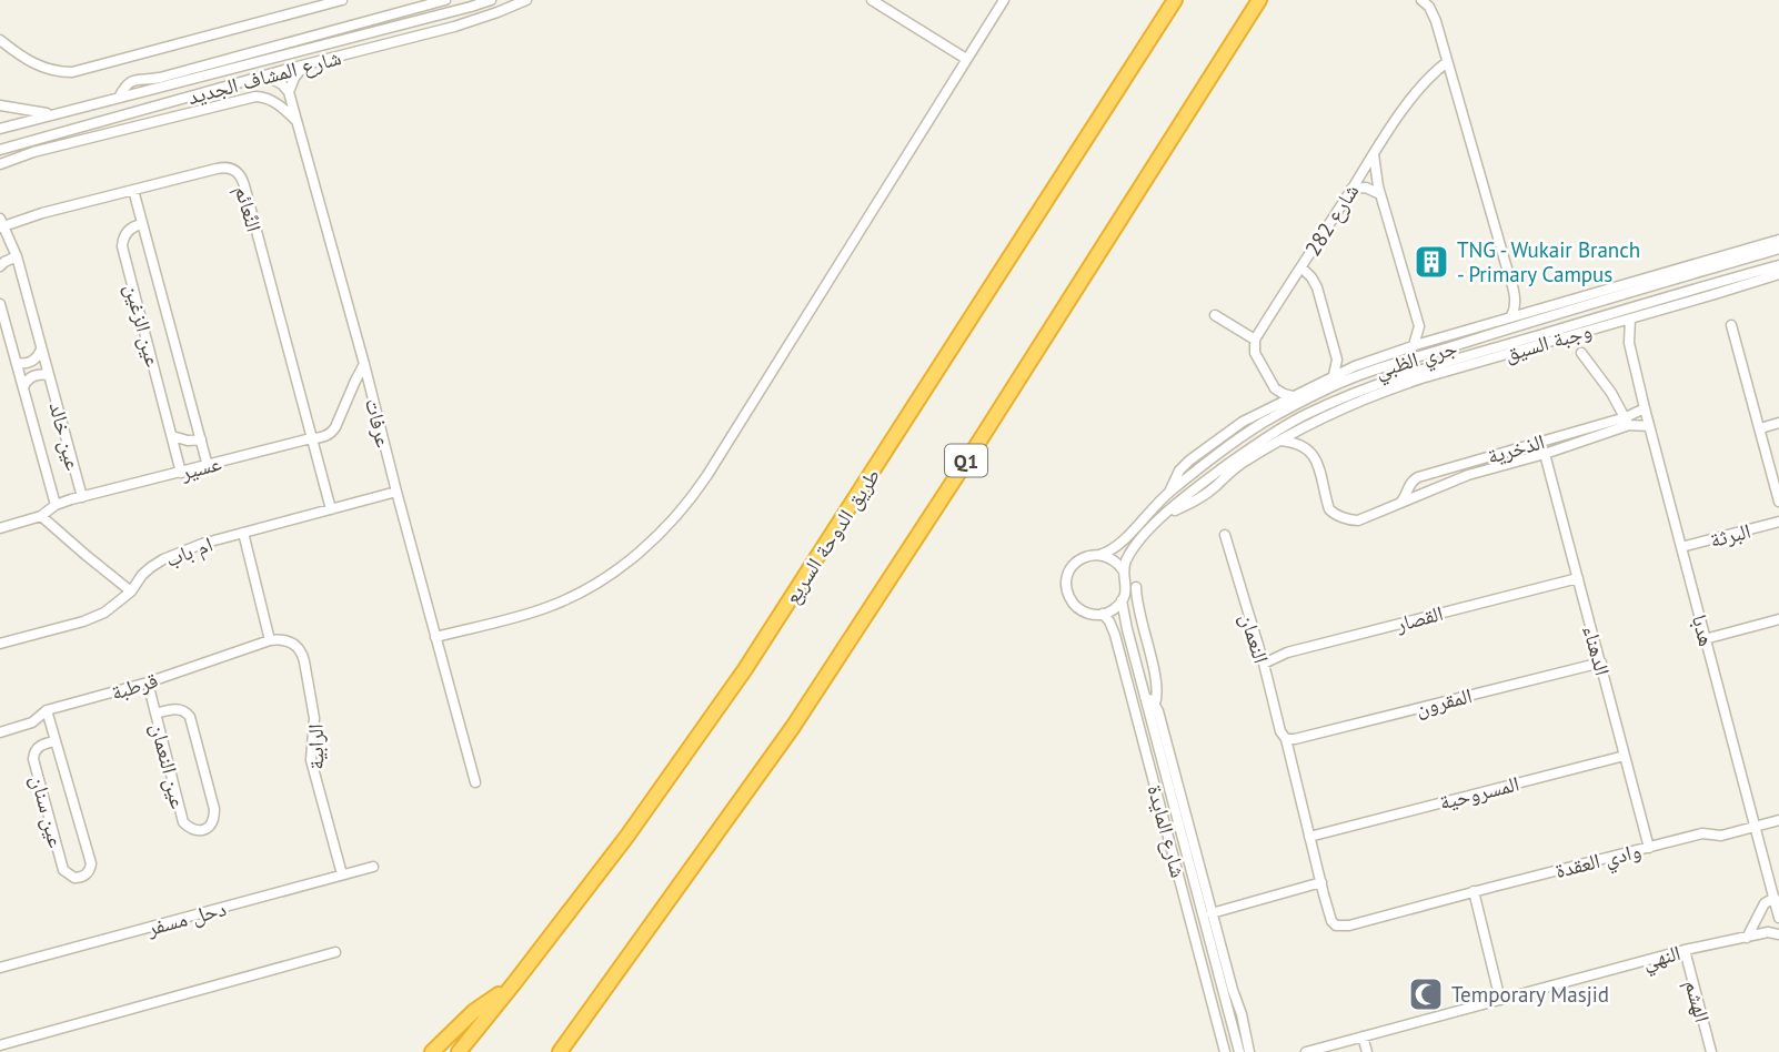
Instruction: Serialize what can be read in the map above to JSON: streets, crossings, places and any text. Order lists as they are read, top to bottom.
{
  "streets": {
    "highway": ["Q1", "طريق الدوحة السريع"],
    "street": [
      "شارع المشاف الجديد",
      "النًعائم",
      "شارع 282",
      "عين الزغين",
      "وجبة السيق",
      "جري الظبي",
      "عرفات",
      "عين خالد",
      "الذخرية",
      "عسير",
      "البرثة",
      "ام باب",
      "القصار",
      "هدبا",
      "النعمان",
      "الدهناء",
      "قرطبة",
      "المقرون",
      "الرابية",
      "عين النعمان",
      "المسروحية",
      "عين سنان",
      "شارع المايدة",
      "وادي العقدة",
      "دحل مسفر",
      "النهي",
      "الهشم"
    ]
  },
  "crossings": [
    ["شارع المشاف الجديد", "عرفات"],
    ["النًعائم", "عين الزغين"],
    ["النًعائم", "عين خالد"],
    ["النًعائم", "عسير"],
    ["النًعائم", "ام باب"],
    ["عين الزغين", "عسير"],
    ["وجبة السيق", "جري الظبي"],
    ["وجبة السيق", "الذخرية"],
    ["وجبة السيق", "هدبا"],
    ["جري الظبي", "شارع المايدة"],
    ["عرفات", "عسير"],
    ["عرفات", "ام باب"],
    ["عين خالد", "عسير"],
    ["الذخرية", "هدبا"],
    ["الذخرية", "الدهناء"],
    ["البرثة", "هدبا"],
    ["القصار", "النعمان"],
    ["القصار", "الدهناء"],
    ["هدبا", "وادي العقدة"],
    ["النعمان", "المقرون"],
    ["النعمان", "المسروحية"],
    ["النعمان", "وادي العقدة"],
    ["الدهناء", "المقرون"],
    ["الدهناء", "المسروحية"],
    ["الدهناء", "وادي العقدة"],
    ["قرطبة", "الرابية"],
    ["قرطبة", "عين النعمان"],
    ["قرطبة", "عين سنان"],
    ["الرابية", "دحل مسفر"],
    ["النهي", "الهشم"]
  ],
  "places": {
    "building": ["TNG - Wukair Branch - Primary Campus"],
    "mosque": ["Temporary Masjid"]
  }
}
